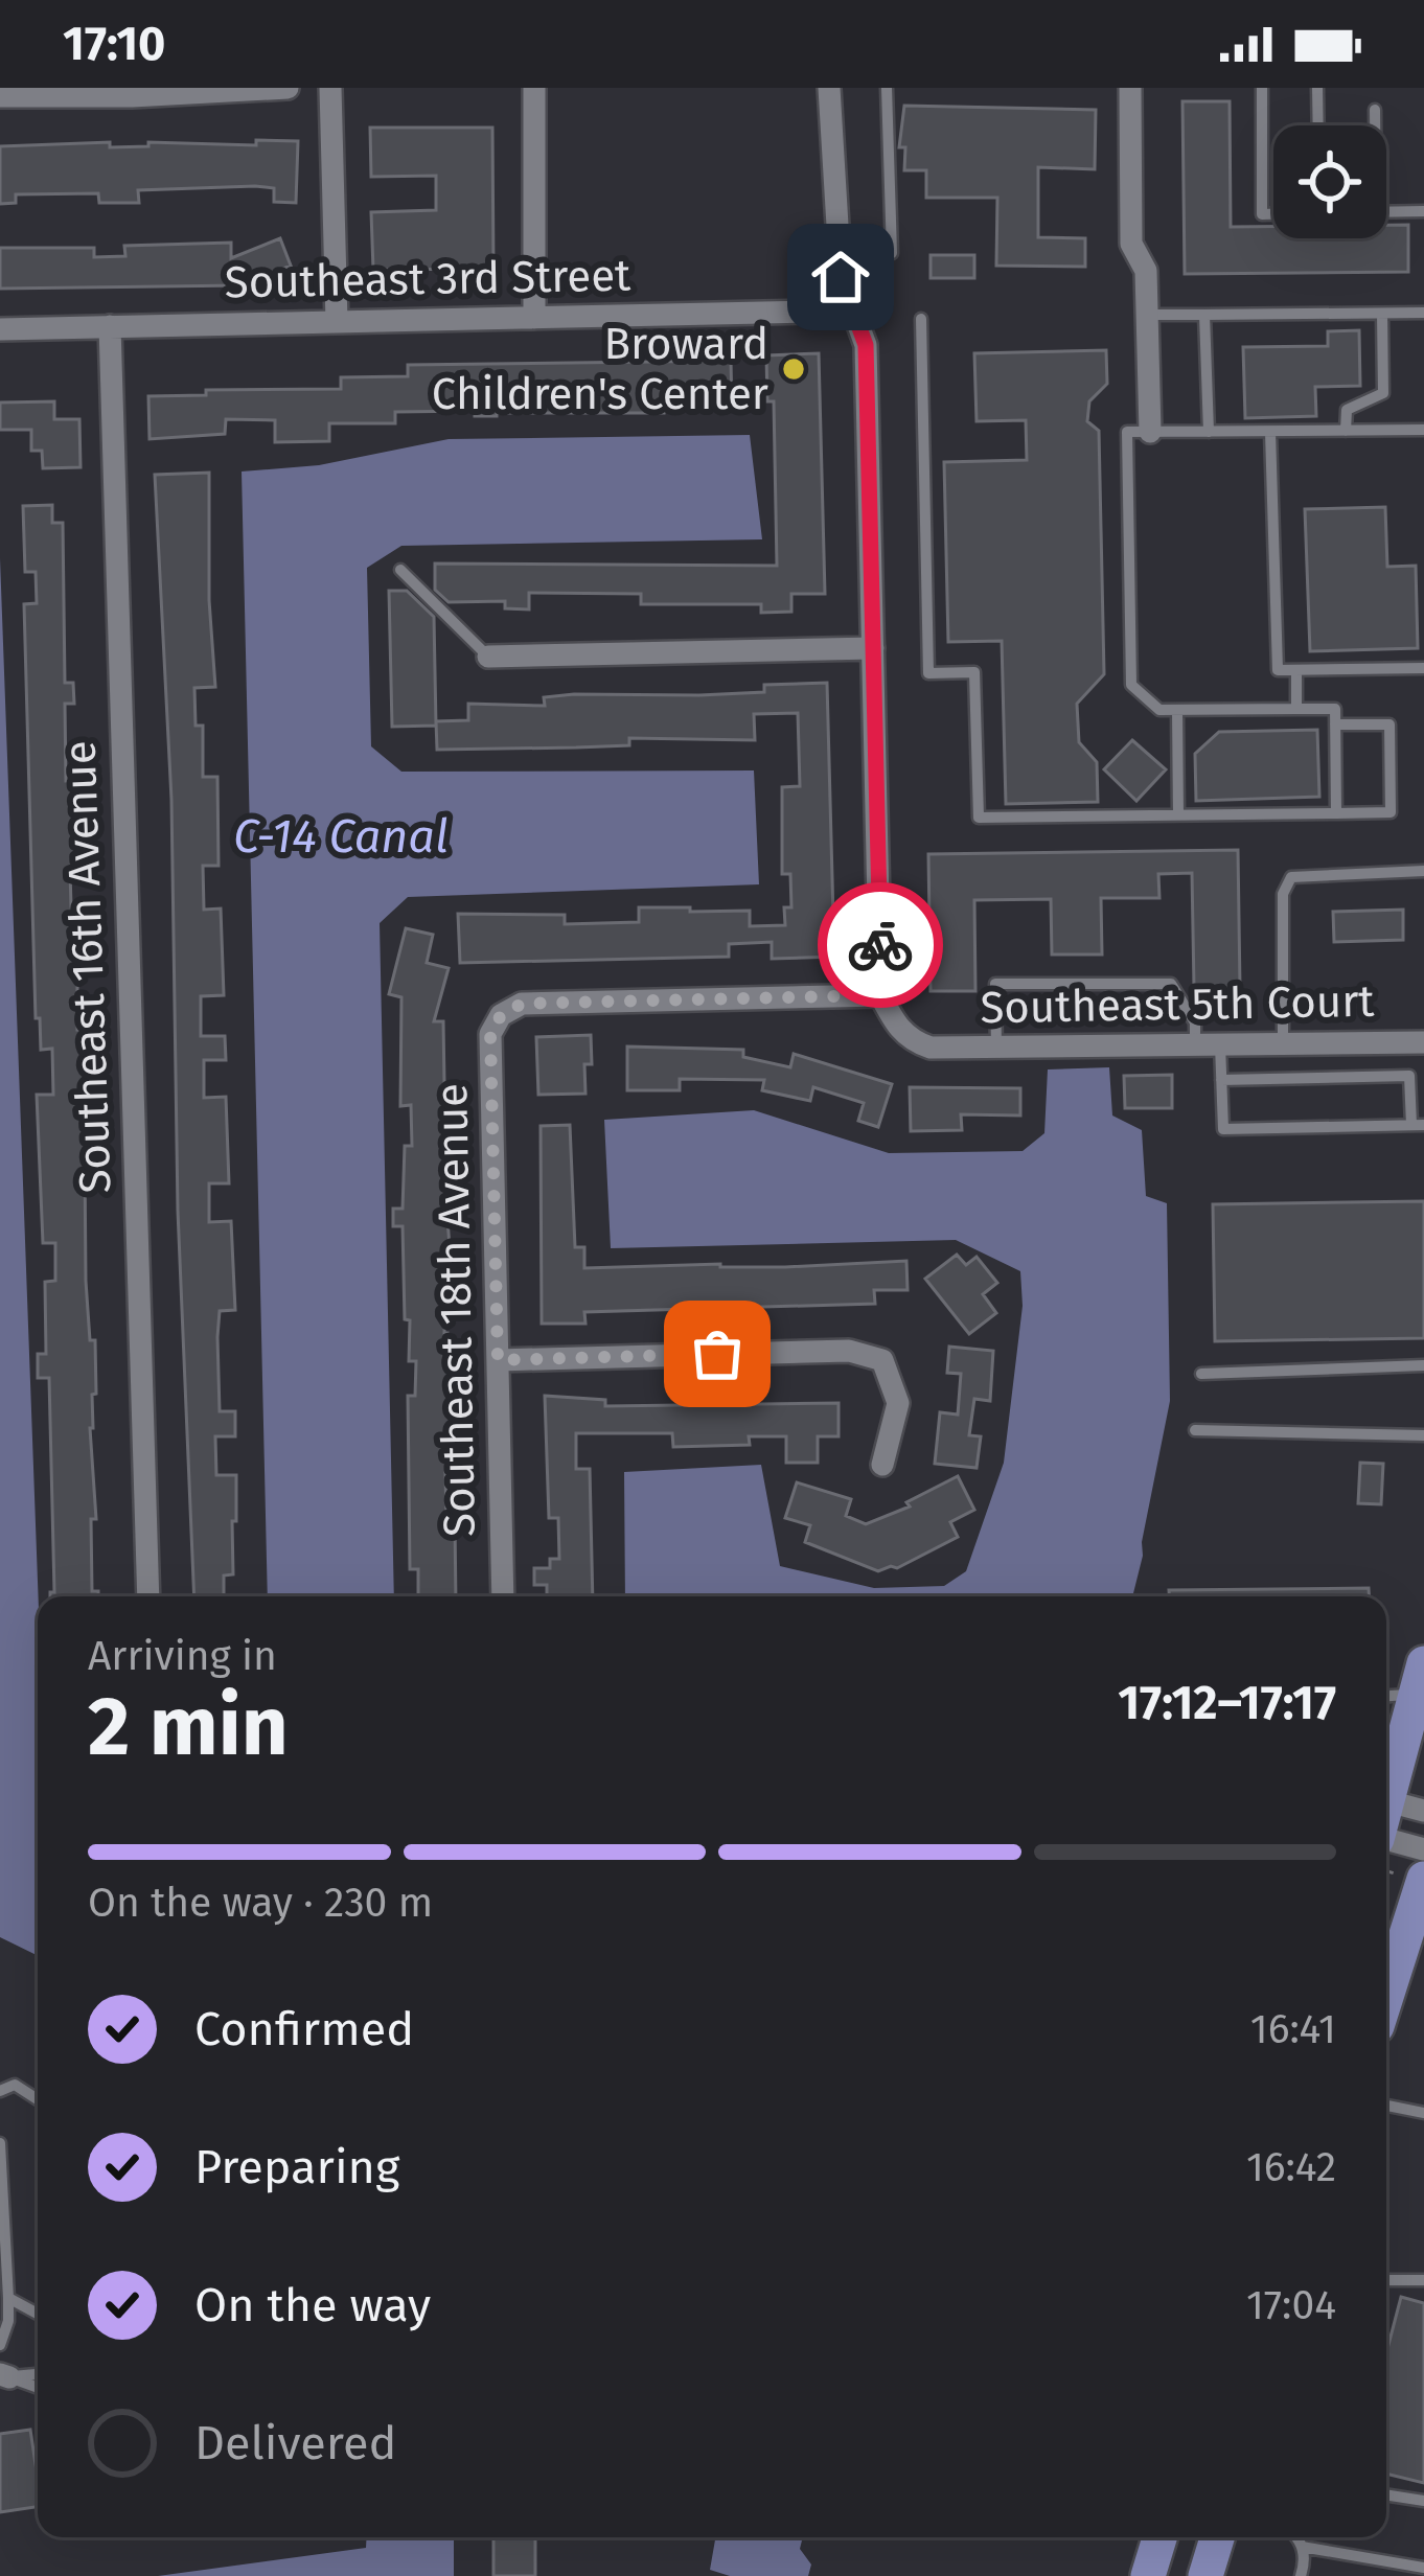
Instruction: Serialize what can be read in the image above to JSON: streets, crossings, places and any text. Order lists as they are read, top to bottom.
{
  "streets": {
    "street": [
      "Southeast 3rd Street",
      "Southeast 16th Avenue",
      "Southeast 5th Court",
      "Southeast 18th Avenue"
    ]
  },
  "crossings": [
    ["Southeast 3rd Street", "Southeast 16th Avenue"],
    ["Southeast 5th Court", "Southeast 18th Avenue"]
  ],
  "water": ["C-14 Canal"],
  "places": ["Broward Children's Center"],
  "page": {
    "status": "17:10",
    "heading": ["2 min", "Arriving in", "17:12–17:17"],
    "bar": "On the way · 230 m",
    "list": [
      ["Confirmed", "16:41"],
      ["Preparing", "16:42"],
      ["On the way", "17:04"],
      "Delivered"
    ]
  }
}
